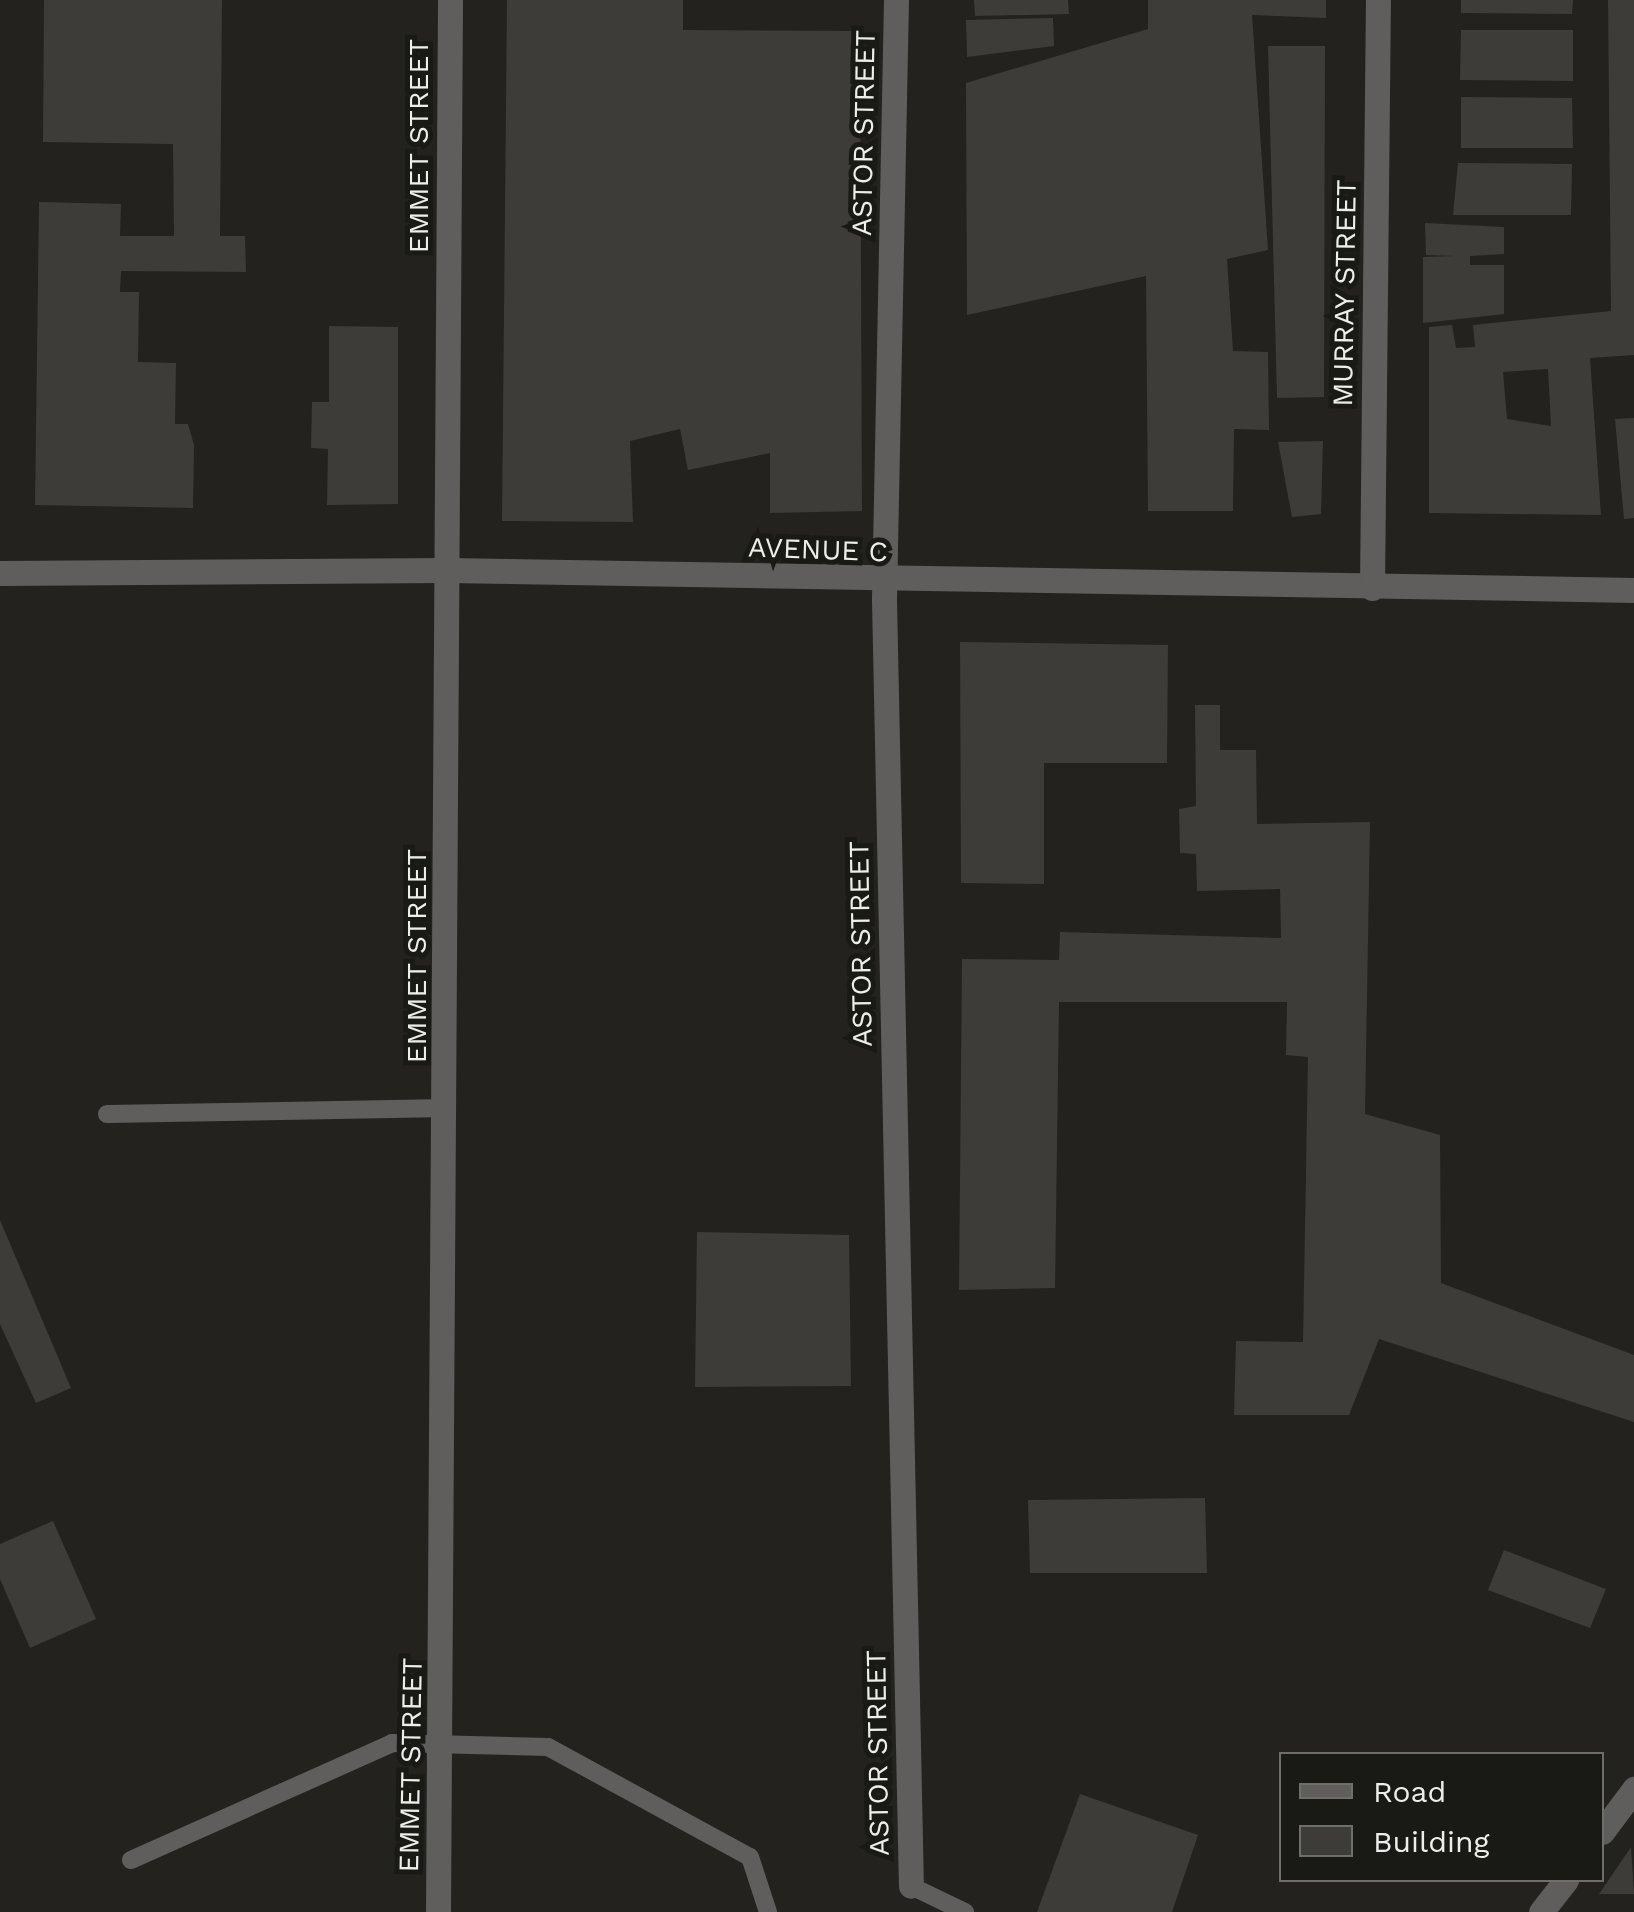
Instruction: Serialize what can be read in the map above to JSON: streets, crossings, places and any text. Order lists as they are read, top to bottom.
{
  "streets": {
    "street": [
      "ASTOR STREET",
      "EMMET STREET",
      "MURRAY STREET",
      "AVENUE C"
    ]
  },
  "crossings": [
    ["ASTOR STREET", "AVENUE C"],
    ["EMMET STREET", "AVENUE C"],
    ["MURRAY STREET", "AVENUE C"]
  ],
  "legend": ["Road", "Building"]
}
